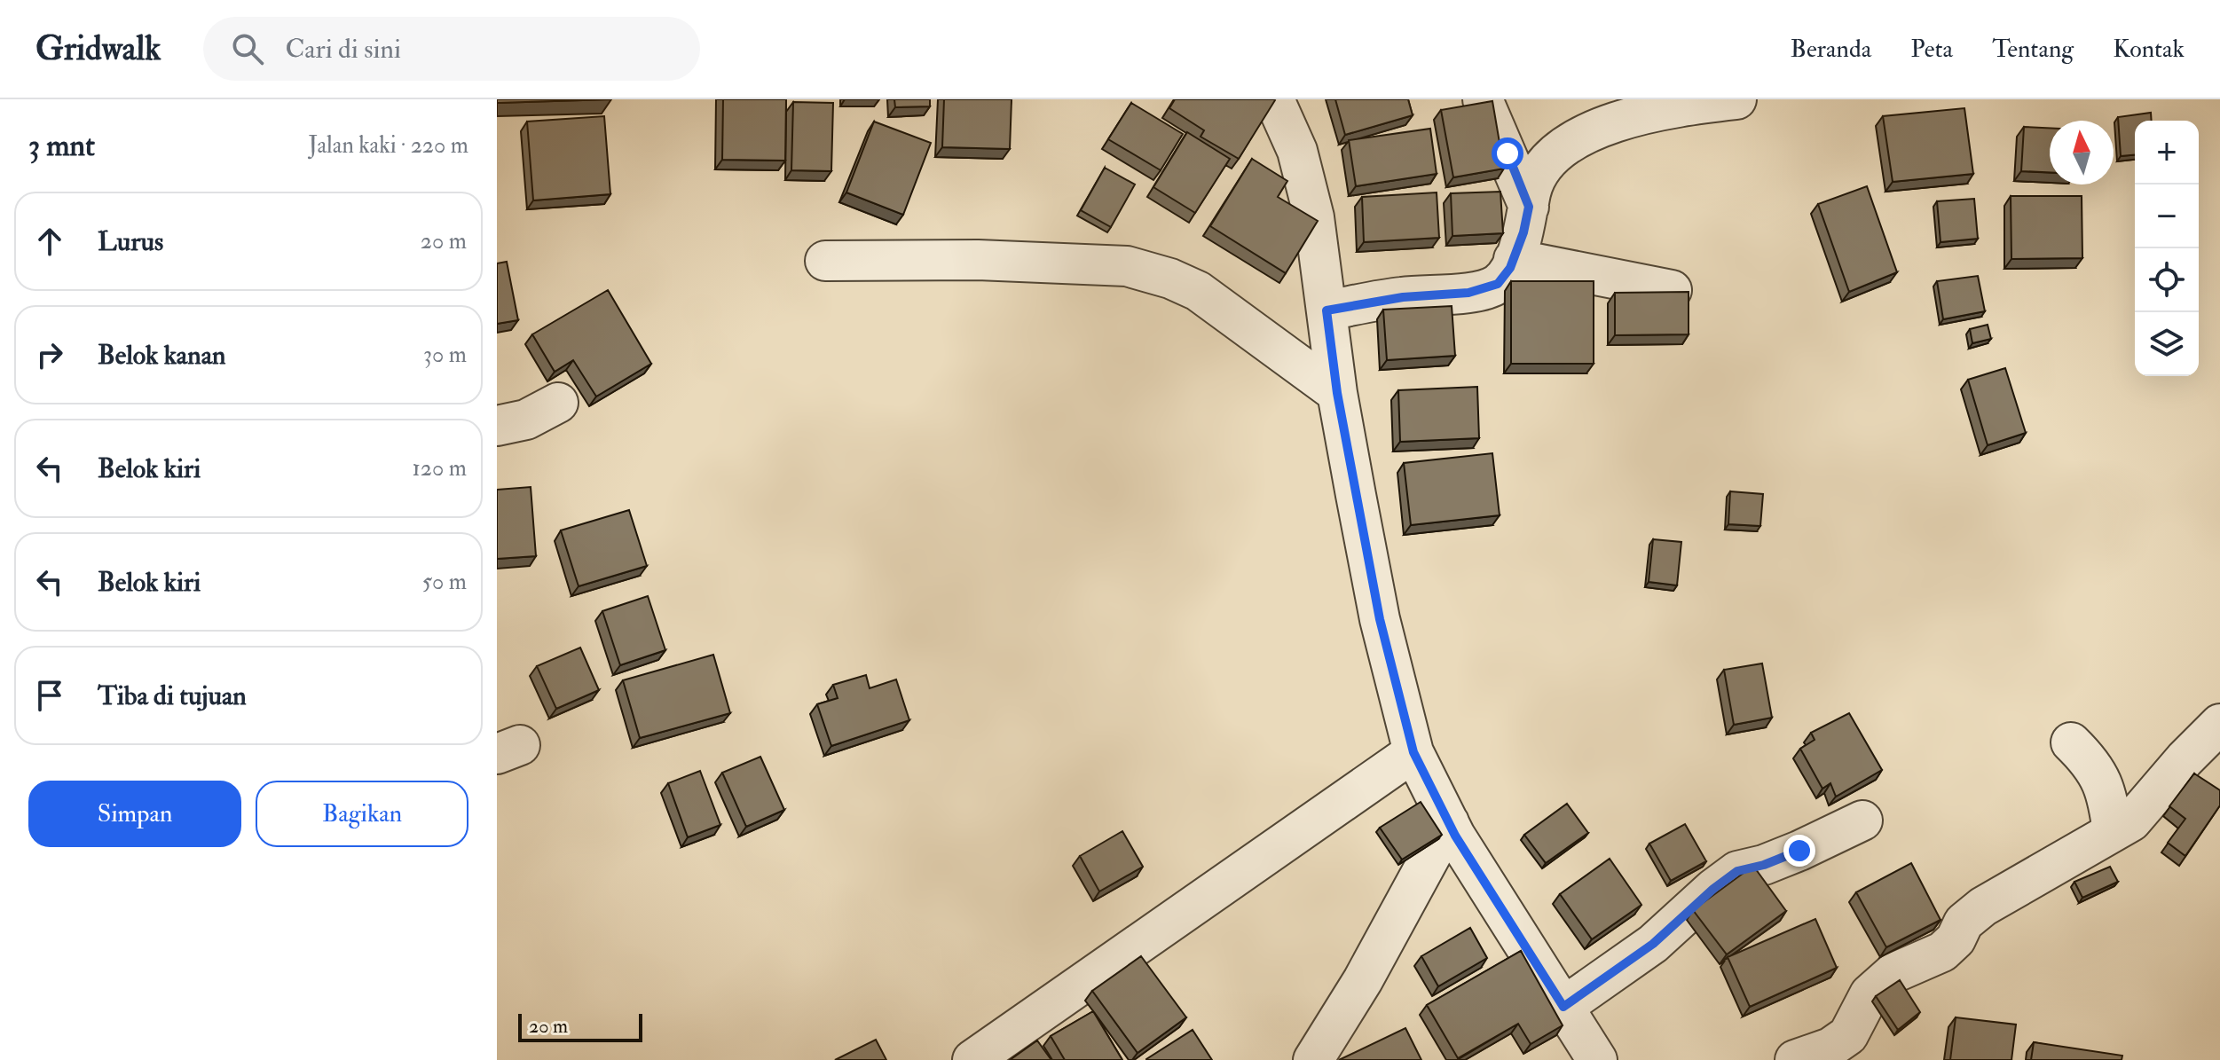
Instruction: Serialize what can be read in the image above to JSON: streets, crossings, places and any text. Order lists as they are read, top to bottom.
{
  "scale_bar": "20 m",
  "north": "top",
  "page": {
    "header": "Gridwalk",
    "search": "Cari di sini",
    "nav": [
      "Beranda",
      "Peta",
      "Tentang",
      "Kontak"
    ],
    "heading": ["3 mnt", "Jalan kaki · 220 m"],
    "map_buttons": ["+", "−"],
    "list": [
      ["Lurus", "20 m"],
      ["Belok kanan", "30 m"],
      ["Belok kiri", "120 m"],
      ["Belok kiri", "50 m"],
      "Tiba di tujuan"
    ],
    "buttons": ["Simpan", "Bagikan"],
    "scale": "20 m"
  }
}
